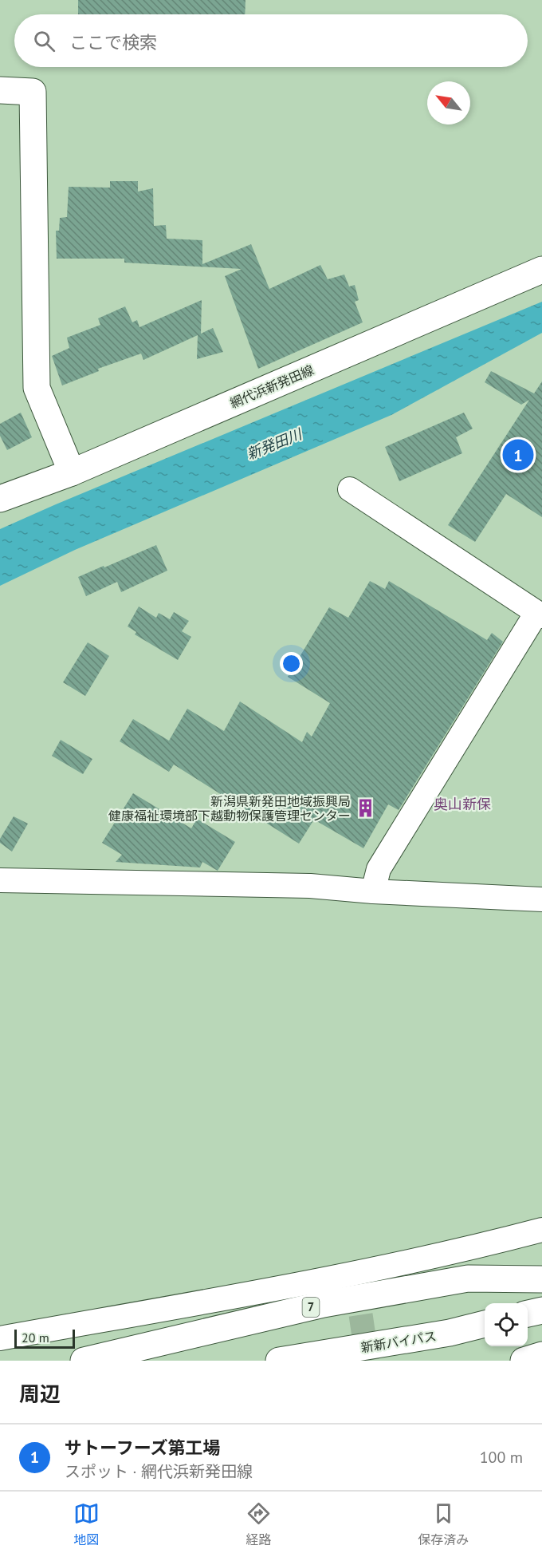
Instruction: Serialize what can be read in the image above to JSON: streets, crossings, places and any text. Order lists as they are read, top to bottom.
{
  "streets": {
    "main road": ["網代浜新発田線", "7", "新新バイパス"]
  },
  "districts": ["奥山新保"],
  "water": ["新発田川"],
  "places": {
    "building": ["新潟県新発田地域振興局 健康福祉環境部下越動物保護管理センター"]
  },
  "scale_bar": "20 m",
  "north": "top left",
  "page": {
    "search": "ここで検索",
    "pins": "1",
    "scale": "20 m",
    "heading": "周辺",
    "list": [
      {
        "mark": "1",
        "name": "サトーフーズ第工場",
        "note": "スポット · 網代浜新発田線",
        "value": "100 m"
      }
    ],
    "nav": ["地図", "経路", "保存済み"]
  }
}
